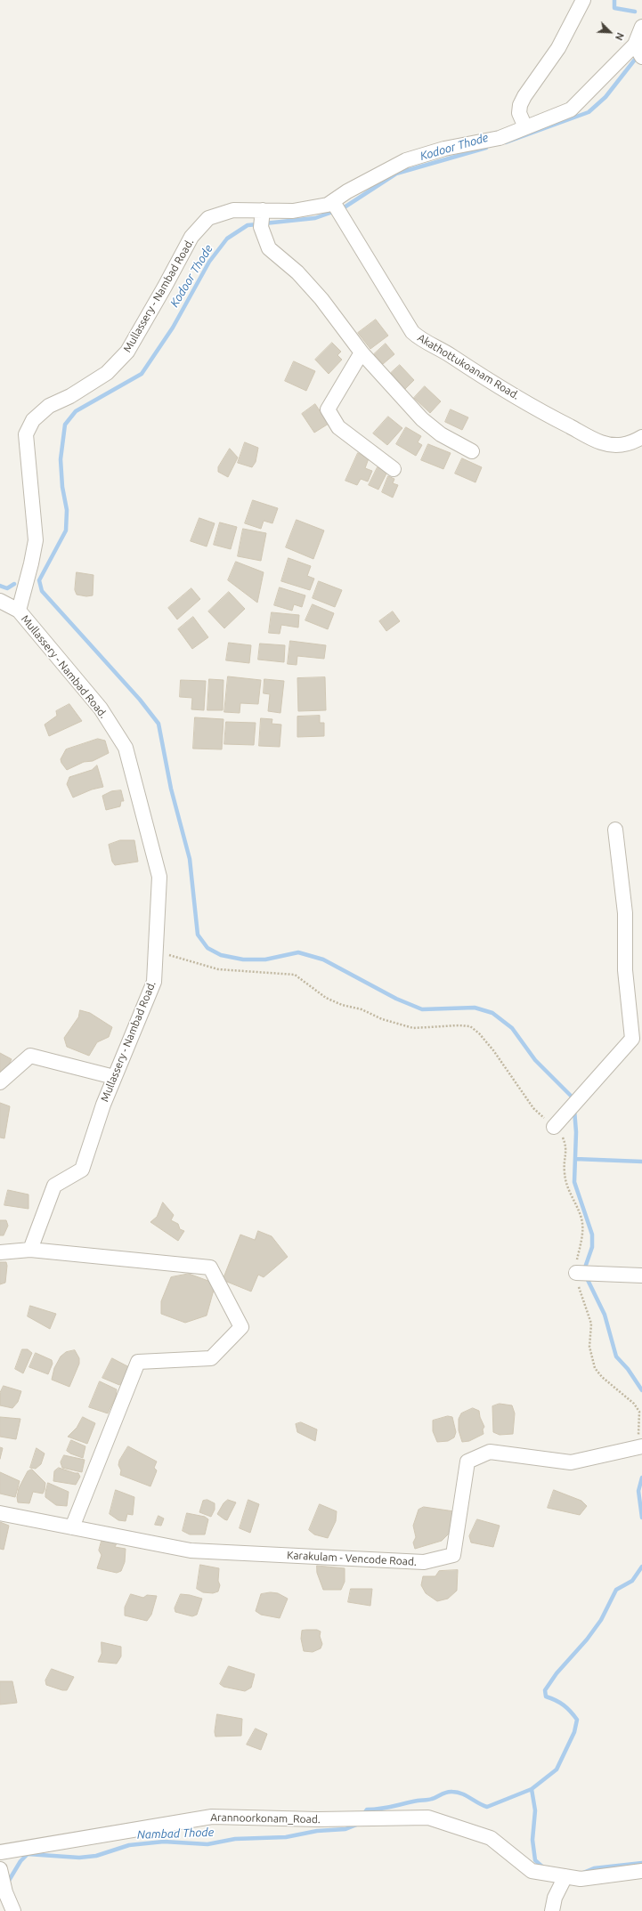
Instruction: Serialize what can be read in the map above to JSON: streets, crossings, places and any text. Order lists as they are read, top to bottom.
{
  "streets": {
    "street": [
      "Mullassery - Nambad Road.",
      "Akathottukoanam Road.",
      "Karakulam - Vencode Road.",
      "Arannoorkonam_Road."
    ]
  },
  "crossings": [
    ["Mullassery - Nambad Road.", "Akathottukoanam Road."]
  ],
  "water": ["Kodoor Thode", "Nambad Thode"],
  "north": "bottom right"
}
